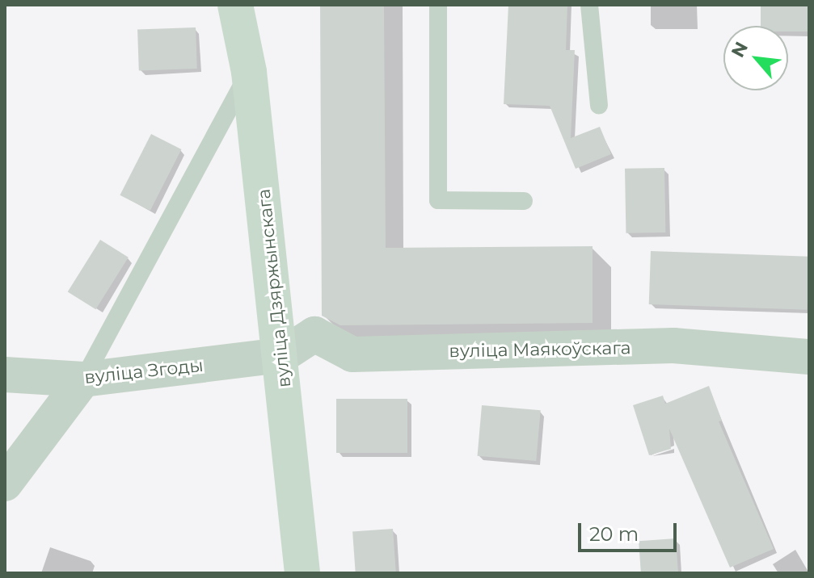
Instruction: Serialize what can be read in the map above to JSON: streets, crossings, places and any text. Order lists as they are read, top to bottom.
{
  "streets": {
    "street": ["вуліца Дзяржынскага", "вуліца Маякоўскага", "вуліца Згоды"]
  },
  "crossings": [
    ["вуліца Дзяржынскага", "вуліца Маякоўскага"],
    ["вуліца Дзяржынскага", "вуліца Згоды"],
    ["вуліца Маякоўскага", "вуліца Згоды"]
  ],
  "scale_bar": "20 m",
  "north": "top left"
}
